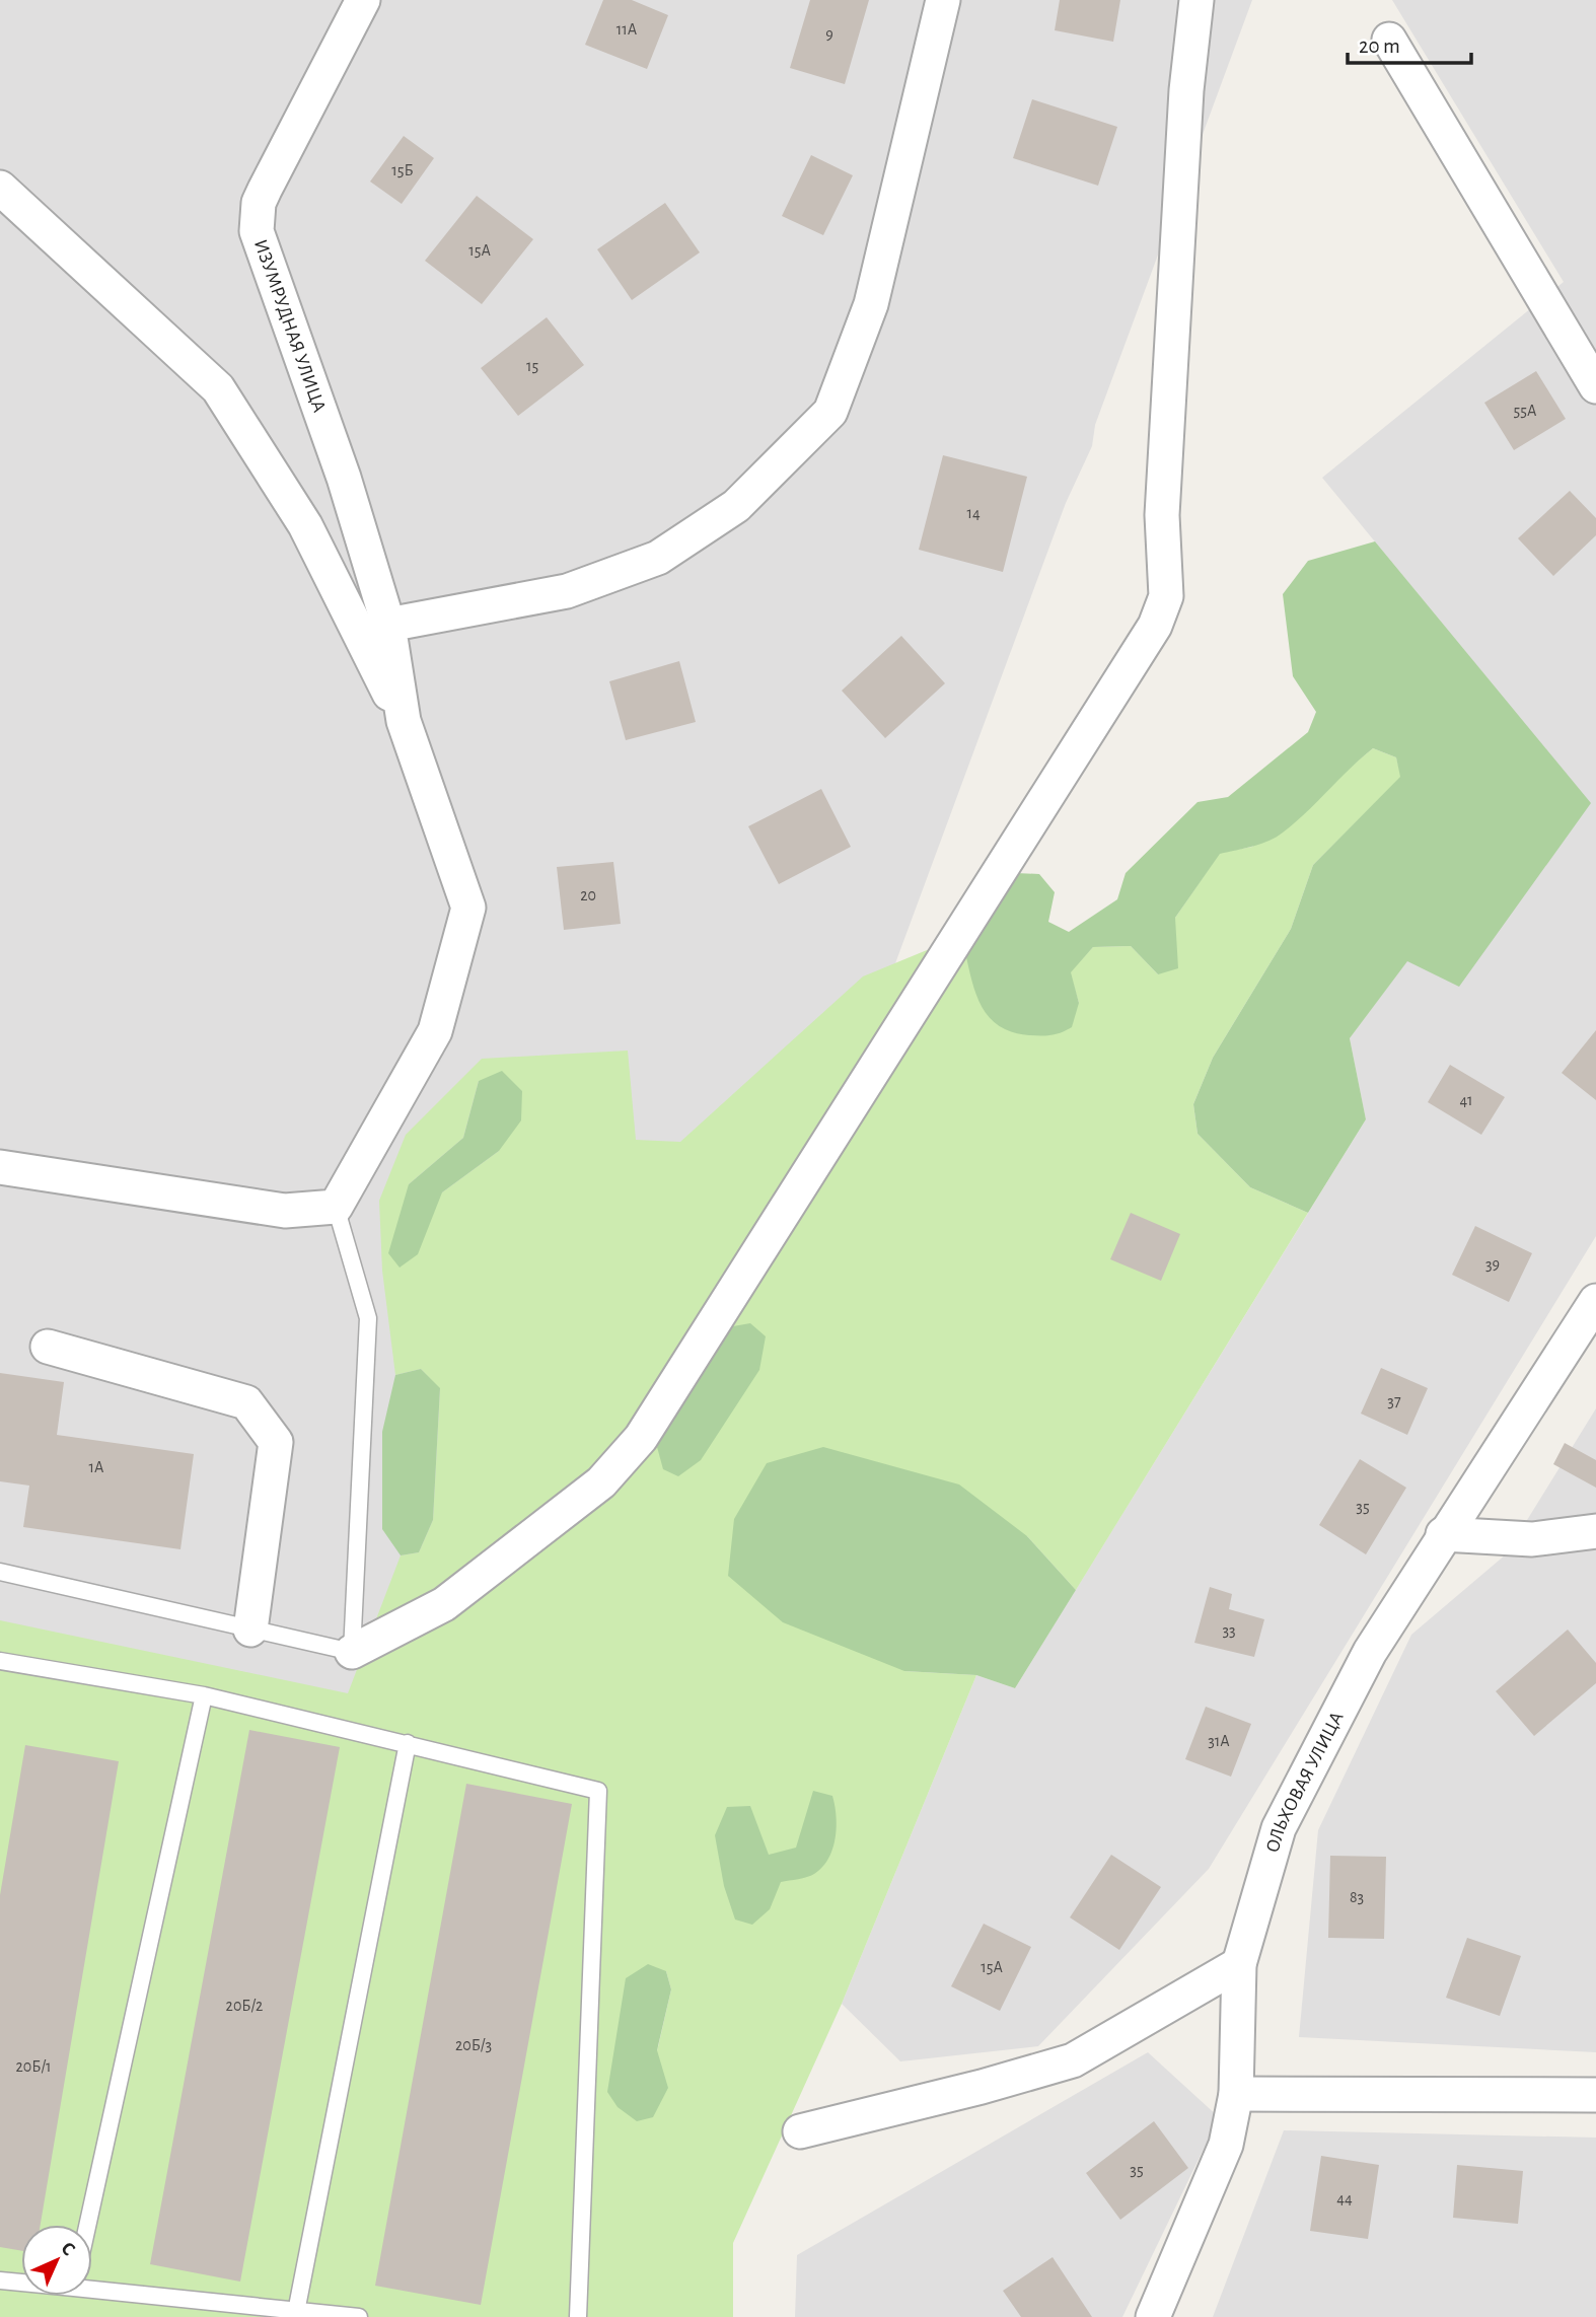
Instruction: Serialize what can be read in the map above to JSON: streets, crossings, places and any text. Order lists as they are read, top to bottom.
{
  "streets": {
    "street": ["ИЗУМРУДНАЯ УЛИЦА", "ОЛЬХОВАЯ УЛИЦА"]
  },
  "house_numbers": [
    "11А",
    "9",
    "15Б",
    "15А",
    "15",
    "55А",
    "14",
    "20",
    "41",
    "39",
    "37",
    "1А",
    "35",
    "33",
    "31А",
    "83",
    "15А",
    "20Б/2",
    "20Б/3",
    "20Б/1",
    "35",
    "44"
  ],
  "scale_bar": "20 m",
  "north": "top right"
}
